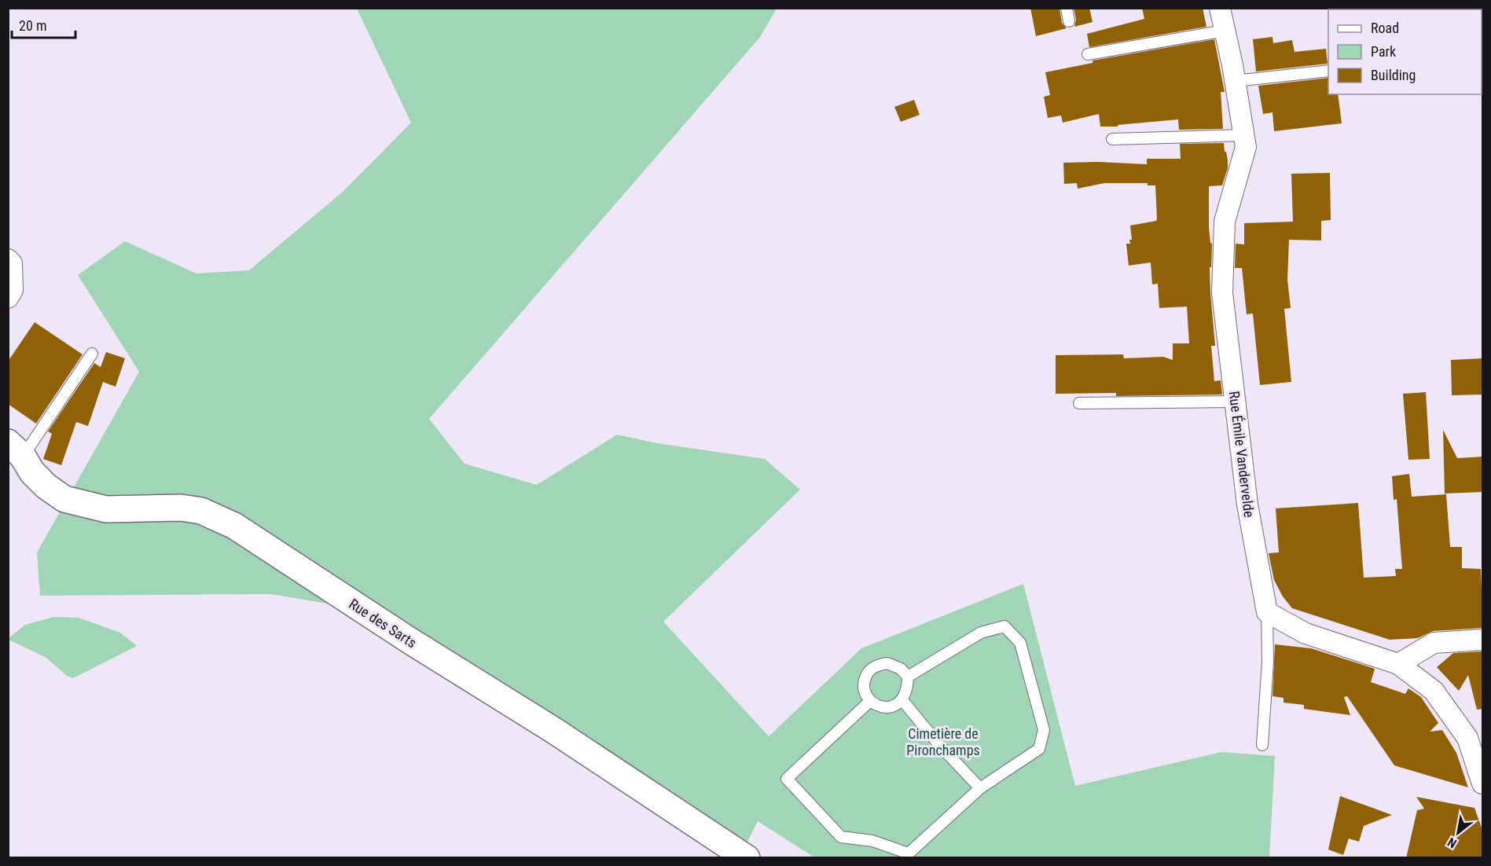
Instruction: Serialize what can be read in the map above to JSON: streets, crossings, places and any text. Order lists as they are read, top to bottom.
{
  "streets": {
    "street": ["Rue Émile Vandervelde", "Rue des Sarts"]
  },
  "parks": ["Cimetière de Pironchamps"],
  "legend": ["Road", "Park", "Building"],
  "scale_bar": "20 m",
  "north": "bottom left"
}
